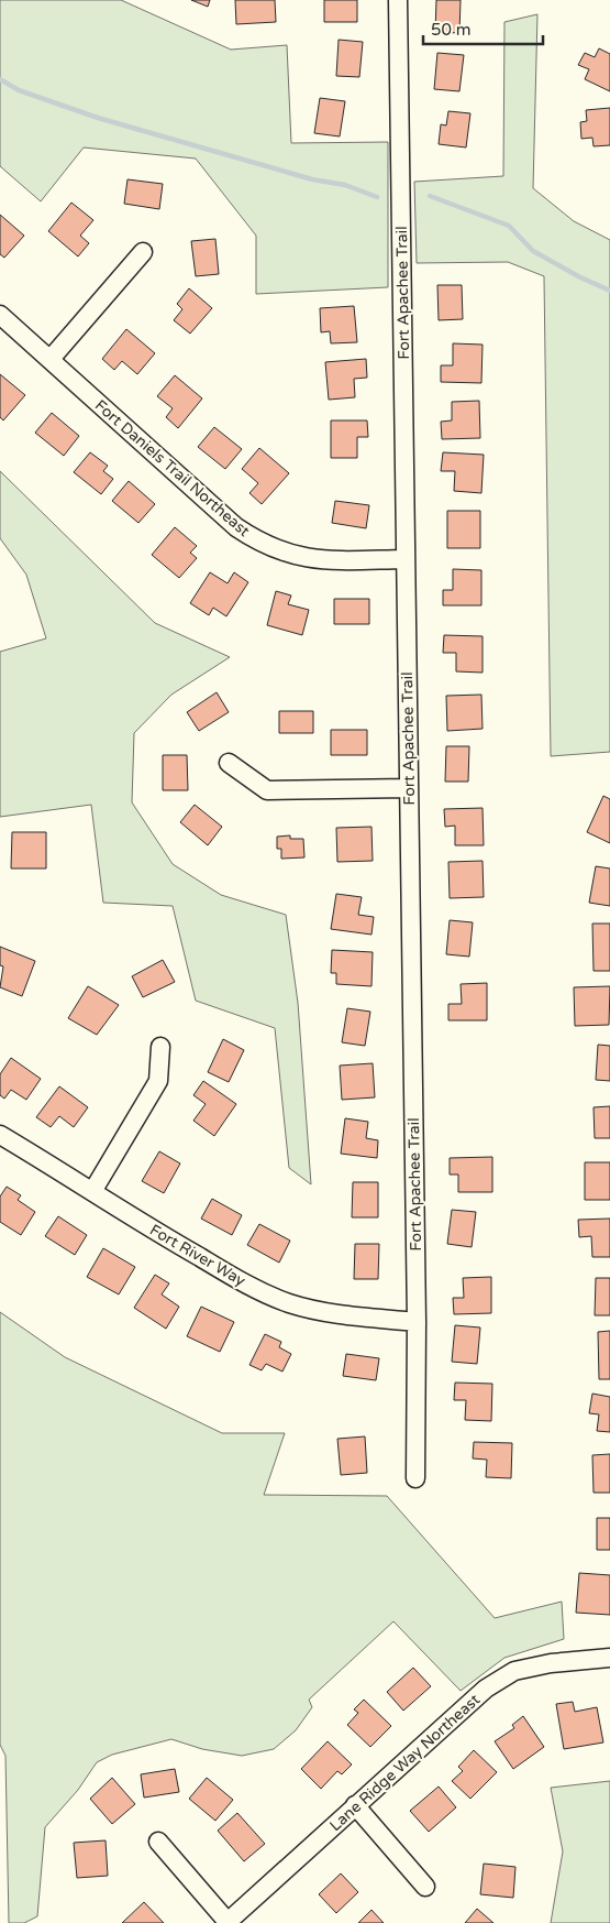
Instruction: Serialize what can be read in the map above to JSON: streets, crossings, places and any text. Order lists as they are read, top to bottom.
{
  "streets": {
    "street": [
      "Fort Apachee Trail",
      "Fort Daniels Trail Northeast",
      "Fort River Way",
      "Lane Ridge Way Northeast"
    ]
  },
  "crossings": [
    ["Fort Apachee Trail", "Fort Daniels Trail Northeast"],
    ["Fort Apachee Trail", "Fort River Way"]
  ],
  "scale_bar": "50 m"
}
